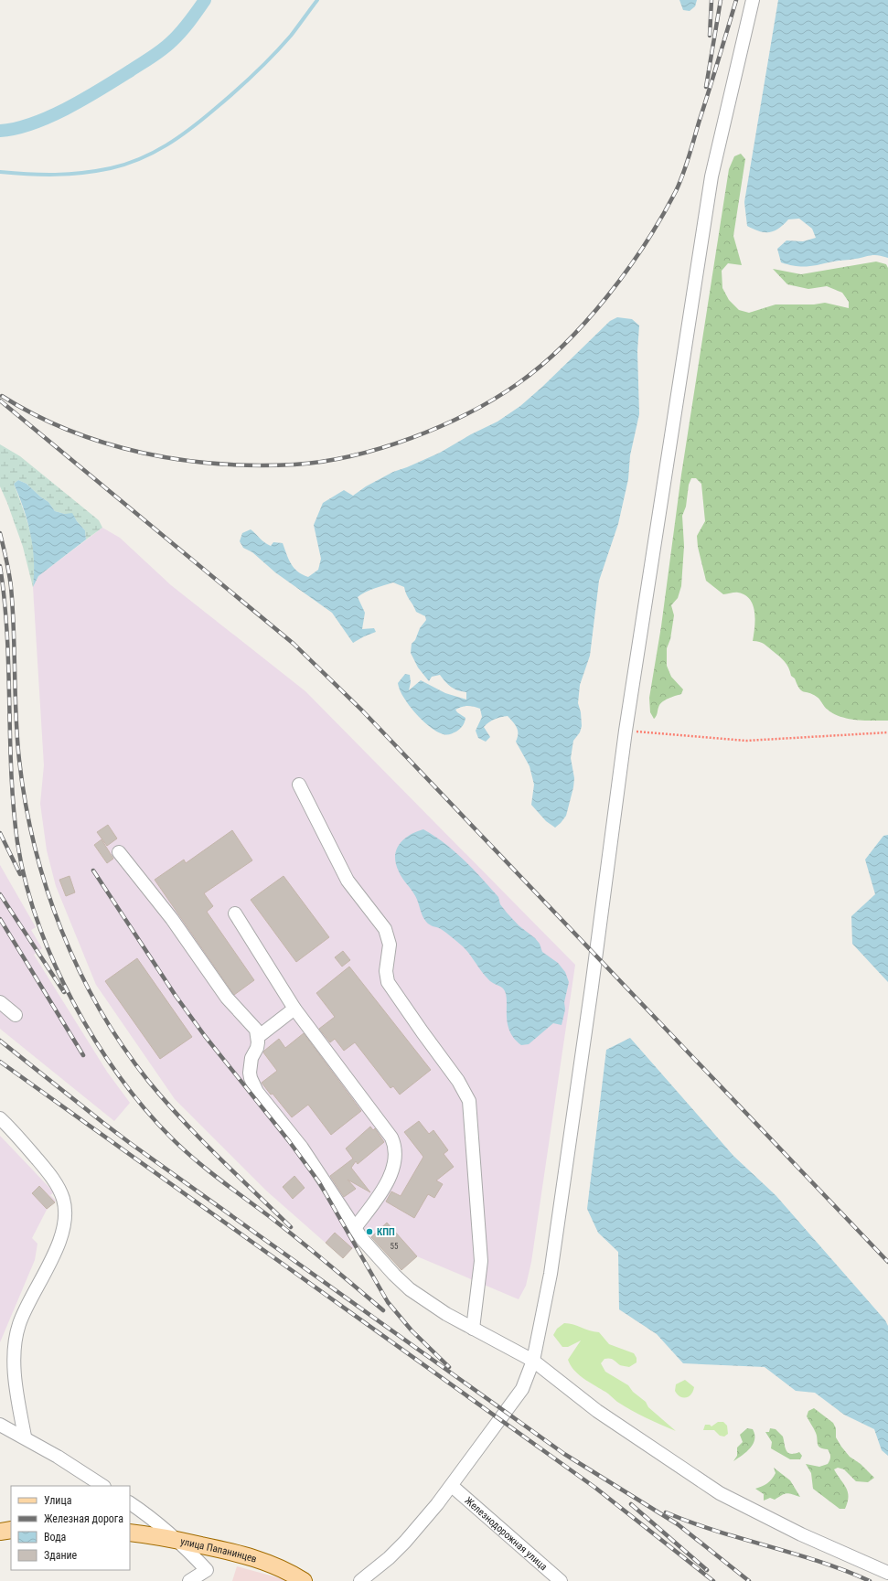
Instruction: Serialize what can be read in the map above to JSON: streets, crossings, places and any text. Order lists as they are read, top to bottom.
{
  "streets": {
    "main road": ["улица Папанинцев"],
    "street": ["Железнодорожная улица"]
  },
  "places": ["КПП"],
  "house_numbers": ["55"],
  "legend": [
    "Улица",
    "Железная дорога",
    "Вода",
    "Здание"
  ]
}
